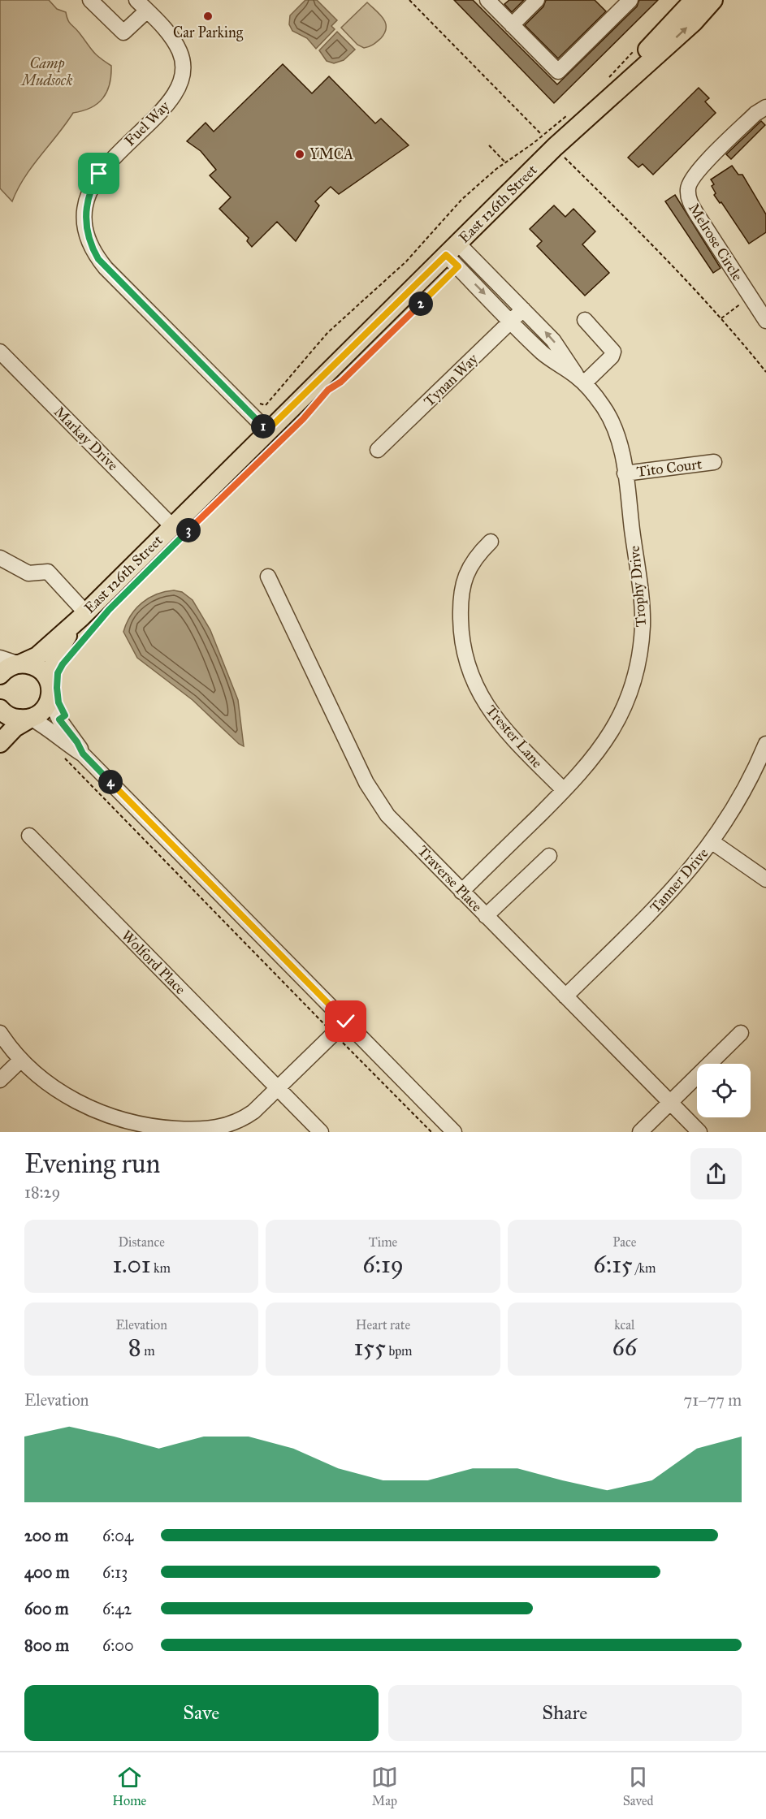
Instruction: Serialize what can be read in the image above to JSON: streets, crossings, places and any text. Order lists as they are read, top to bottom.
{
  "streets": {
    "main road": ["East 126th Street"],
    "street": [
      "Fuel Way",
      "Melrose Circle",
      "Tynan Way",
      "Markay Drive",
      "Tito Court",
      "Trophy Drive",
      "Trester Lane",
      "Traverse Place",
      "Tanner Drive",
      "Wolford Place"
    ]
  },
  "crossings": [
    ["Fuel Way", "East 126th Street"],
    ["East 126th Street", "Markay Drive"],
    ["East 126th Street", "Trophy Drive"],
    ["Tynan Way", "Trophy Drive"],
    ["Tito Court", "Trophy Drive"],
    ["Trophy Drive", "Trester Lane"],
    ["Trophy Drive", "Traverse Place"],
    ["Traverse Place", "Tanner Drive"]
  ],
  "parks": ["Camp Mudsock"],
  "places": ["Car Parking", "YMCA"],
  "page": {
    "pins": [
      "2",
      "1",
      "3",
      "4"
    ],
    "heading": ["Evening run", "18:29"],
    "stats": [
      ["Distance", "1.01 km"],
      ["Time", "6:19"],
      ["Pace", "6:15 /km"],
      ["Elevation", "8 m"],
      ["Heart rate", "155 bpm"],
      ["kcal", "66"]
    ],
    "chart": ["Elevation", "71–77 m"],
    "list": [
      {
        "name": "200 m",
        "note": "6:04"
      },
      {
        "name": "400 m",
        "note": "6:13"
      },
      {
        "name": "600 m",
        "note": "6:42"
      },
      {
        "name": "800 m",
        "note": "6:00"
      }
    ],
    "buttons": ["Save", "Share"],
    "tabs": ["Home", "Map", "Saved"]
  }
}
